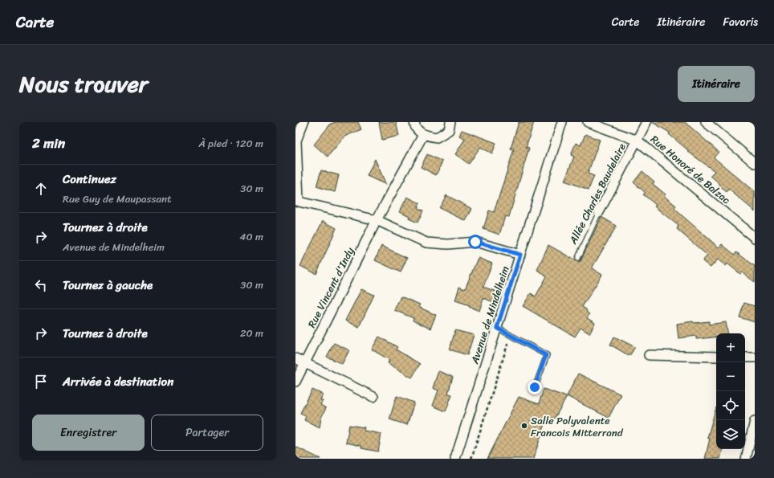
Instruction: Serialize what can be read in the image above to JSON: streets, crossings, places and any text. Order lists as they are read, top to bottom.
{
  "streets": {
    "street": [
      "Rue Honoré de Balzac",
      "Allée Charles Baudelaire",
      "Rue Vincent d'Indy",
      "Avenue de Mindelheim"
    ]
  },
  "crossings": [
    ["Rue Honoré de Balzac", "Allée Charles Baudelaire"]
  ],
  "places": ["Salle Polyvalente Francois Mitterrand"],
  "page": {
    "header": "Carte",
    "nav": ["Carte", "Itinéraire", "Favoris"],
    "title": "Nous trouver",
    "buttons": [
      "Itinéraire",
      ["Enregistrer", "Partager"]
    ],
    "heading": ["2 min", "À pied · 120 m"],
    "list": [
      ["Continuez", "Rue Guy de Maupassant", "30 m"],
      ["Tournez à droite", "Avenue de Mindelheim", "40 m"],
      ["Tournez à gauche", "30 m"],
      ["Tournez à droite", "20 m"],
      "Arrivée à destination"
    ],
    "map_buttons": ["+", "−"]
  }
}
